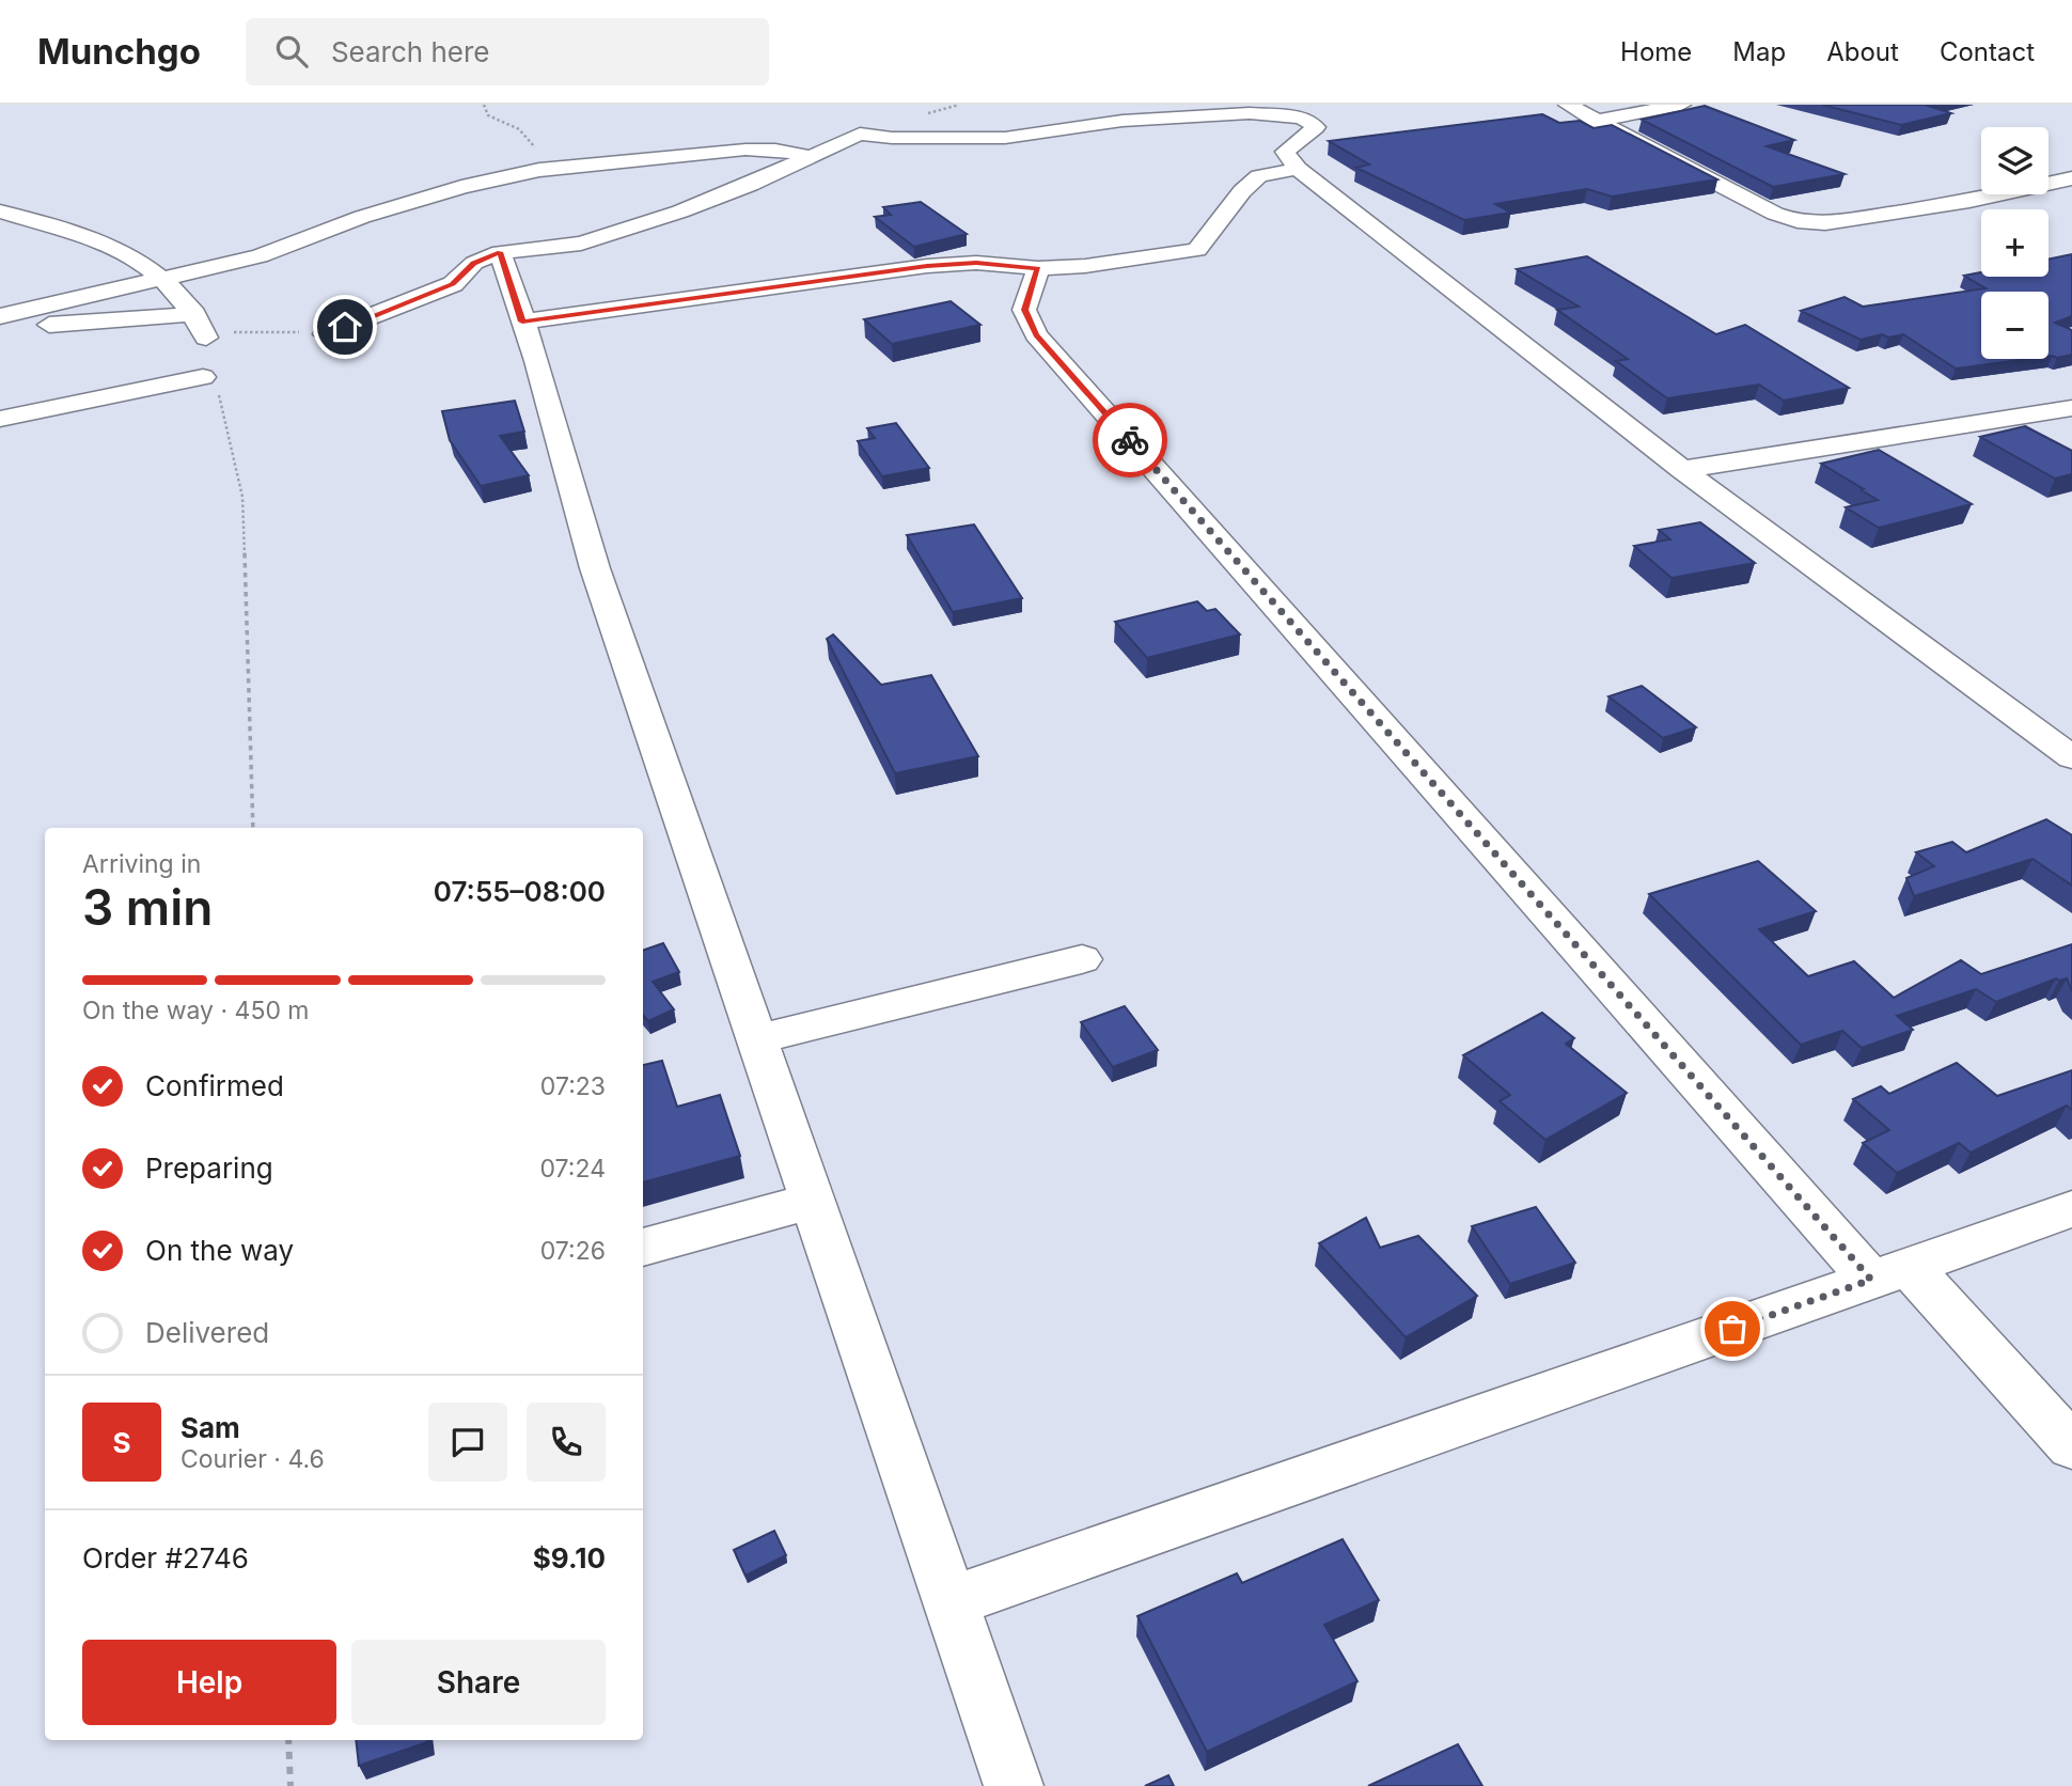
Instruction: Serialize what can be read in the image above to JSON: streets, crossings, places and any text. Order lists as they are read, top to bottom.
{
  "page": {
    "header": "Munchgo",
    "search": "Search here",
    "nav": [
      "Home",
      "Map",
      "About",
      "Contact"
    ],
    "map_buttons": ["+", "−"],
    "heading": ["3 min", "Arriving in", "07:55–08:00"],
    "panel": [
      "Sam",
      "Courier · 4.6",
      "Order #2746",
      "$9.10"
    ],
    "bar": "On the way · 450 m",
    "list": [
      ["Confirmed", "07:23"],
      ["Preparing", "07:24"],
      ["On the way", "07:26"],
      "Delivered"
    ],
    "round": "S",
    "buttons": ["Help", "Share"]
  }
}
